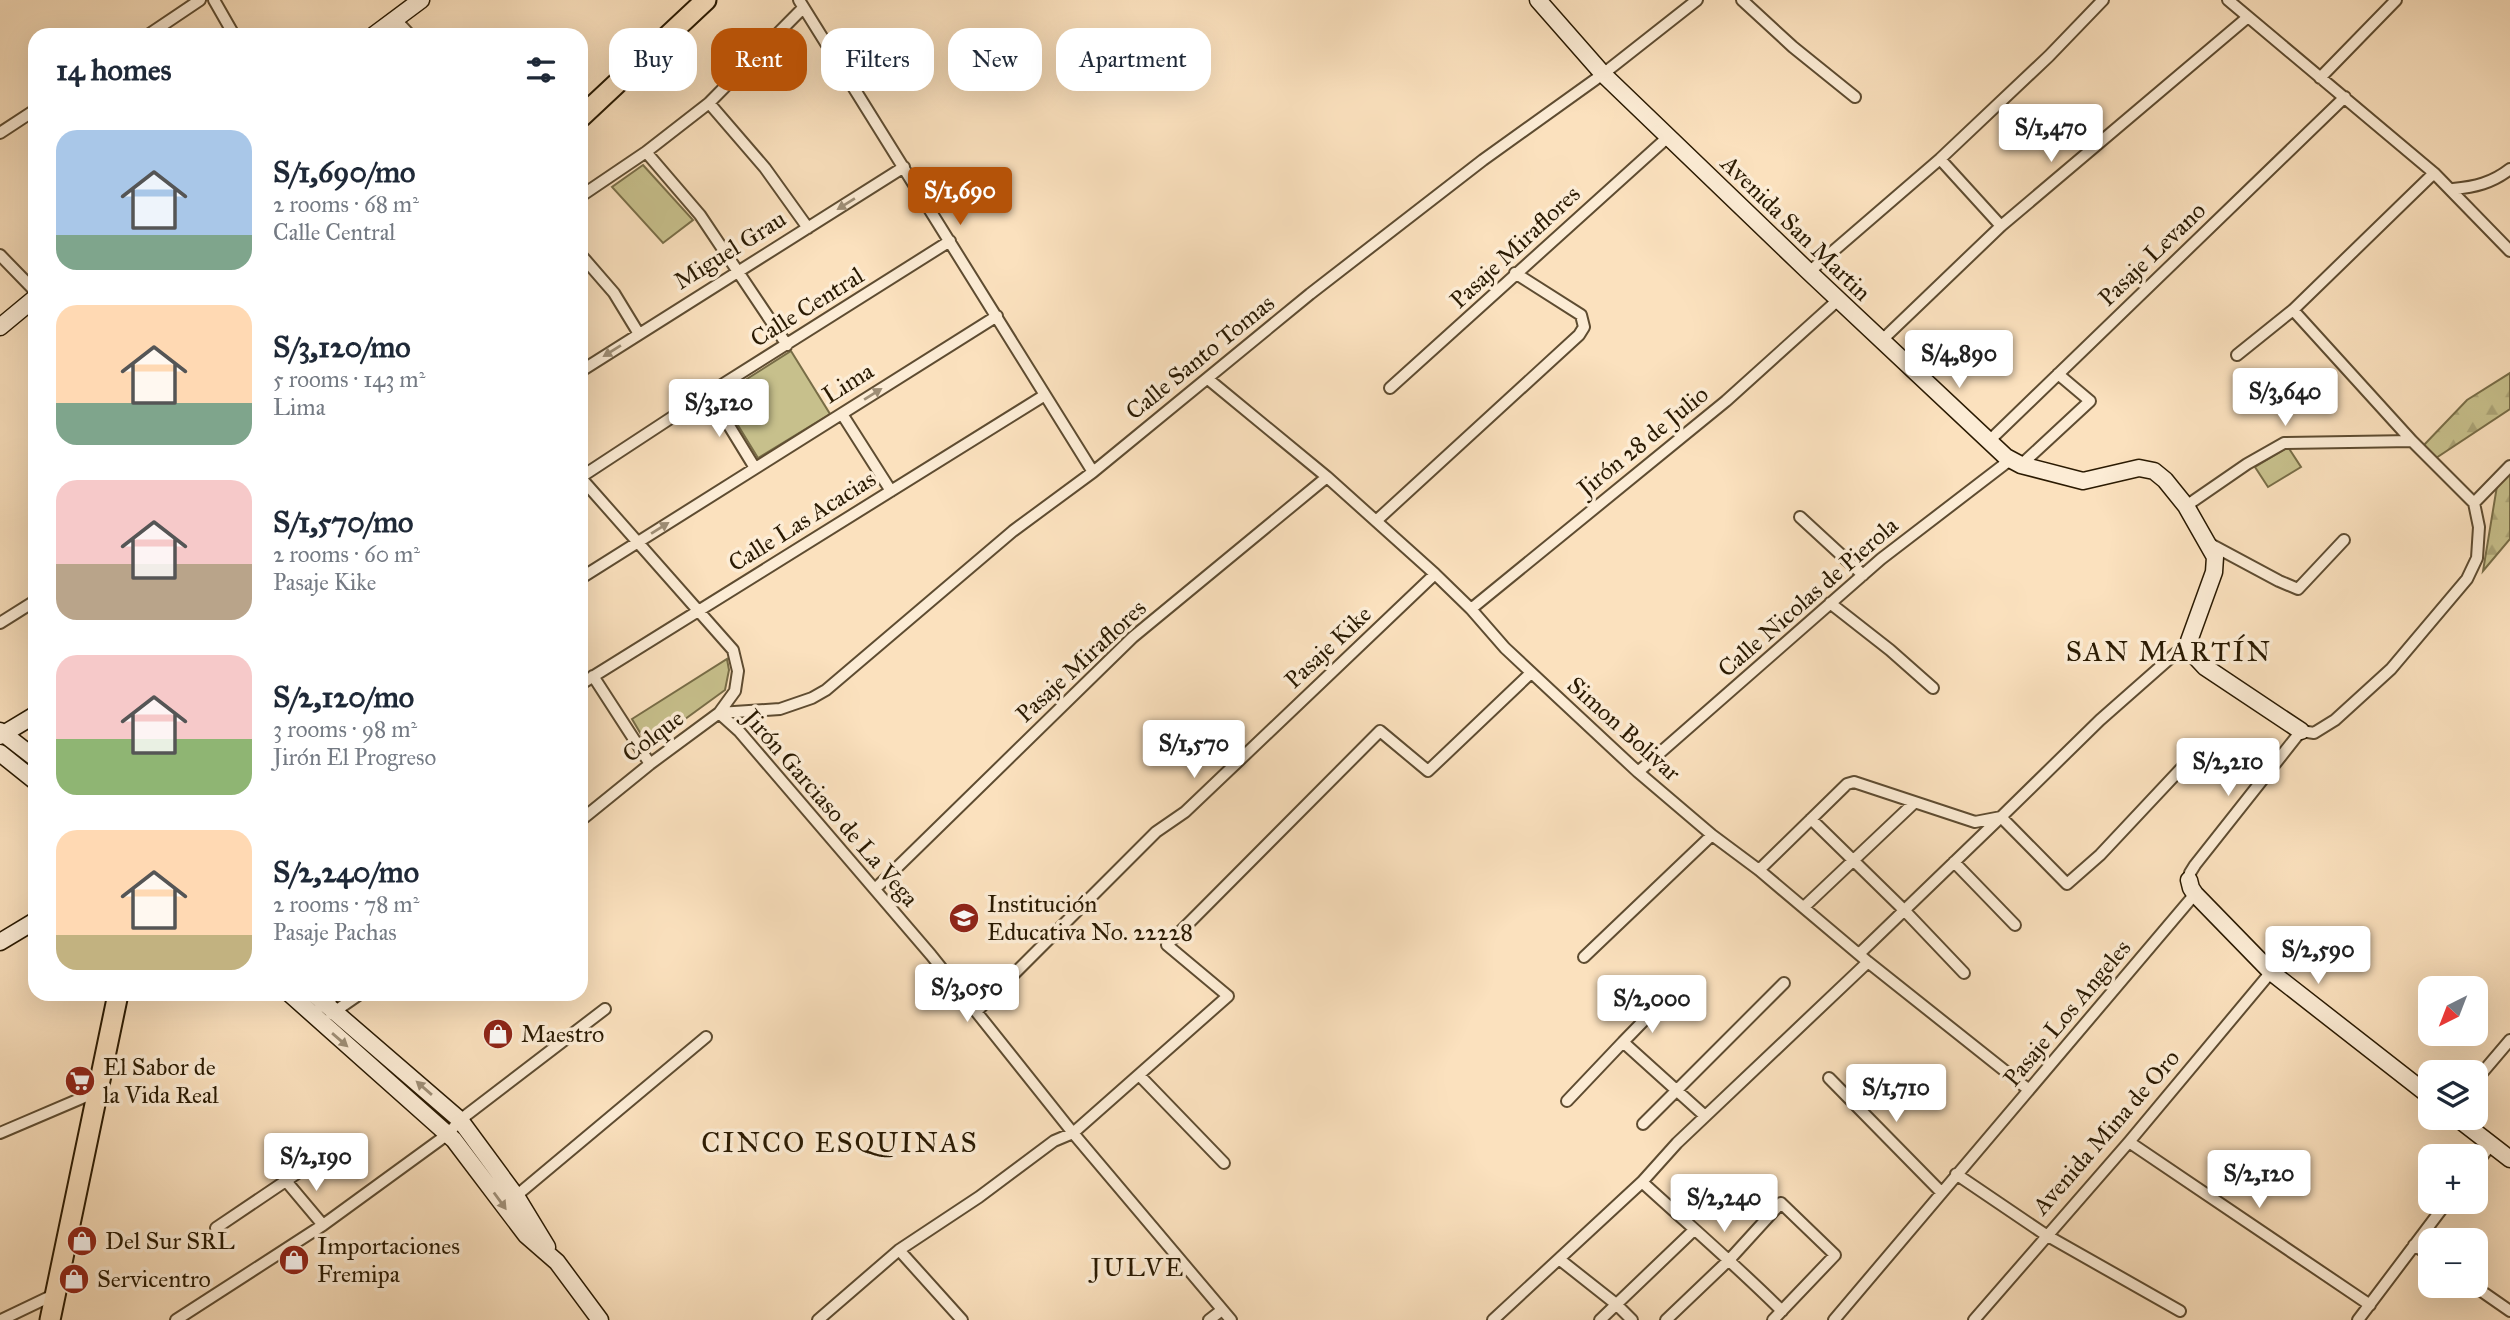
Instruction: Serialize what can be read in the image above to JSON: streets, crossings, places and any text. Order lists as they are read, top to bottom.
{
  "streets": {
    "street": [
      "Avenida San Martin",
      "Pasaje Miraflores",
      "Miguel Grau",
      "Pasaje Levano",
      "Calle Central",
      "Calle Santo Tomas",
      "Lima",
      "Jirón 28 de Julio",
      "Calle Las Acacias",
      "Calle Nicolas de Pierola",
      "Pasaje Kike",
      "Simon Bolivar",
      "Colque",
      "Jirón Garciaso de La Vega",
      "Pasaje Los Angeles",
      "Avenida Mina de Oro"
    ]
  },
  "crossings": [
    ["Avenida San Martin", "Pasaje Miraflores"],
    ["Avenida San Martin", "Pasaje Levano"],
    ["Avenida San Martin", "Calle Santo Tomas"],
    ["Avenida San Martin", "Jirón 28 de Julio"],
    ["Avenida San Martin", "Calle Nicolas de Pierola"],
    ["Pasaje Miraflores", "Simon Bolivar"],
    ["Pasaje Miraflores", "Jirón Garciaso de La Vega"],
    ["Pasaje Levano", "Calle Nicolas de Pierola"],
    ["Calle Santo Tomas", "Simon Bolivar"],
    ["Calle Santo Tomas", "Colque"],
    ["Calle Santo Tomas", "Jirón Garciaso de La Vega"],
    ["Jirón 28 de Julio", "Simon Bolivar"],
    ["Calle Nicolas de Pierola", "Simon Bolivar"],
    ["Pasaje Kike", "Simon Bolivar"],
    ["Pasaje Kike", "Jirón Garciaso de La Vega"],
    ["Simon Bolivar", "Pasaje Los Angeles"],
    ["Colque", "Jirón Garciaso de La Vega"]
  ],
  "one_way": ["Miguel Grau", "Lima"],
  "districts": ["SAN MARTÍN", "CINCO ESQUINAS", "JULVE"],
  "places": {
    "school or university": ["Institución Educativa No. 22228"],
    "shop": [
      "Maestro",
      "Del Sur SRL",
      "Importaciones Fremipa",
      "Servicentro"
    ],
    "supermarket": ["El Sabor de la Vida Real"]
  },
  "north": "bottom left",
  "page": {
    "chip": [
      "Buy",
      "Rent",
      "Filters",
      "New",
      "Apartment"
    ],
    "heading": "14 homes",
    "price": [
      "S/1,470",
      "S/1,690",
      "S/4,890",
      "S/3,640",
      "S/3,120",
      "S/1,570",
      "S/2,210",
      "S/2,590",
      "S/3,050",
      "S/2,000",
      "S/1,710",
      "S/2,190",
      "S/2,120",
      "S/2,240"
    ],
    "list": [
      {
        "name": "S/1,690/mo",
        "note": "2 rooms · 68 m² · Calle Central"
      },
      {
        "name": "S/3,120/mo",
        "note": "5 rooms · 143 m² · Lima"
      },
      {
        "name": "S/1,570/mo",
        "note": "2 rooms · 60 m² · Pasaje Kike"
      },
      {
        "name": "S/2,120/mo",
        "note": "3 rooms · 98 m² · Jirón El Progreso"
      },
      {
        "name": "S/2,240/mo",
        "note": "2 rooms · 78 m² · Pasaje Pachas"
      }
    ],
    "map_buttons": ["+", "−"]
  }
}
